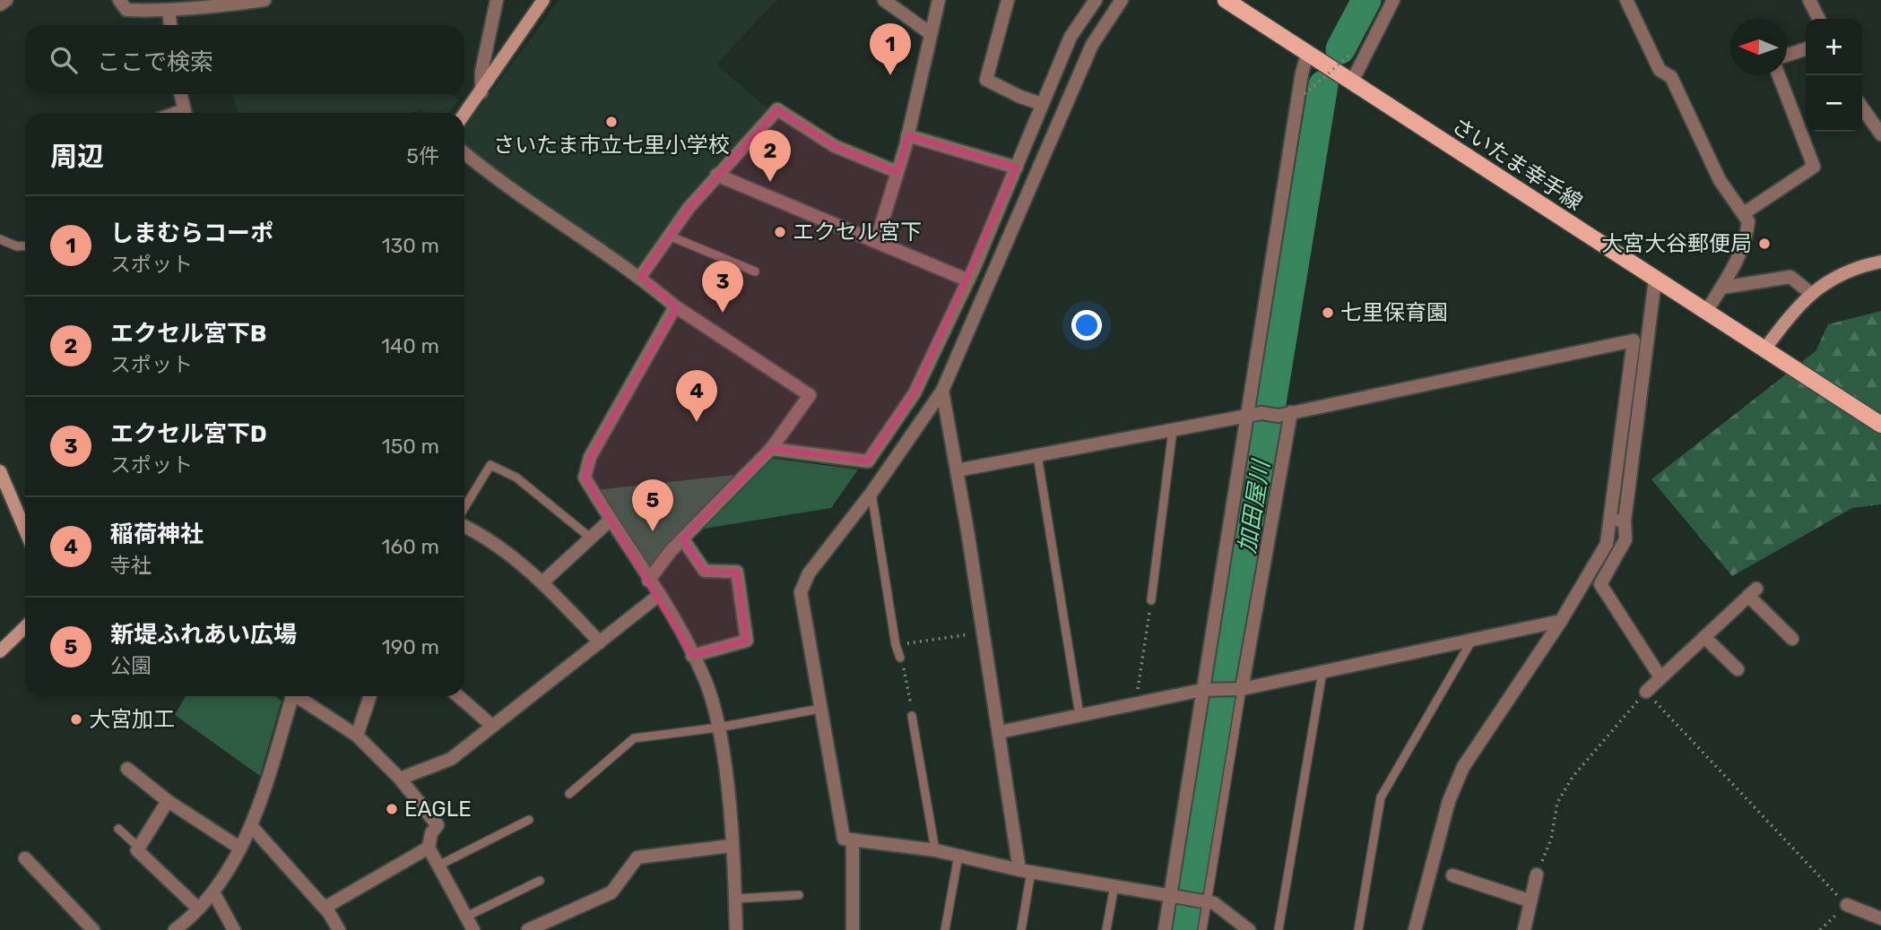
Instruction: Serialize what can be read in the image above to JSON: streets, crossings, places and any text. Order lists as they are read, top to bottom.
{
  "streets": {
    "main road": ["さいたま幸手線"]
  },
  "water": ["加田屋川"],
  "places": [
    "さいたま市立七里小学校",
    "エクセル宮下",
    "大宮大谷郵便局",
    "七里保育園",
    "大宮加工",
    "EAGLE"
  ],
  "north": "left",
  "page": {
    "map_buttons": ["+", "−"],
    "pins": [
      "1",
      "2",
      "3",
      "4",
      "5"
    ],
    "search": "ここで検索",
    "heading": ["周辺", "5件"],
    "list": [
      {
        "mark": "1",
        "name": "しまむらコーポ",
        "note": "スポット",
        "value": "130 m"
      },
      {
        "mark": "2",
        "name": "エクセル宮下B",
        "note": "スポット",
        "value": "140 m"
      },
      {
        "mark": "3",
        "name": "エクセル宮下D",
        "note": "スポット",
        "value": "150 m"
      },
      {
        "mark": "4",
        "name": "稲荷神社",
        "note": "寺社",
        "value": "160 m"
      },
      {
        "mark": "5",
        "name": "新堤ふれあい広場",
        "note": "公園",
        "value": "190 m"
      }
    ]
  }
}
